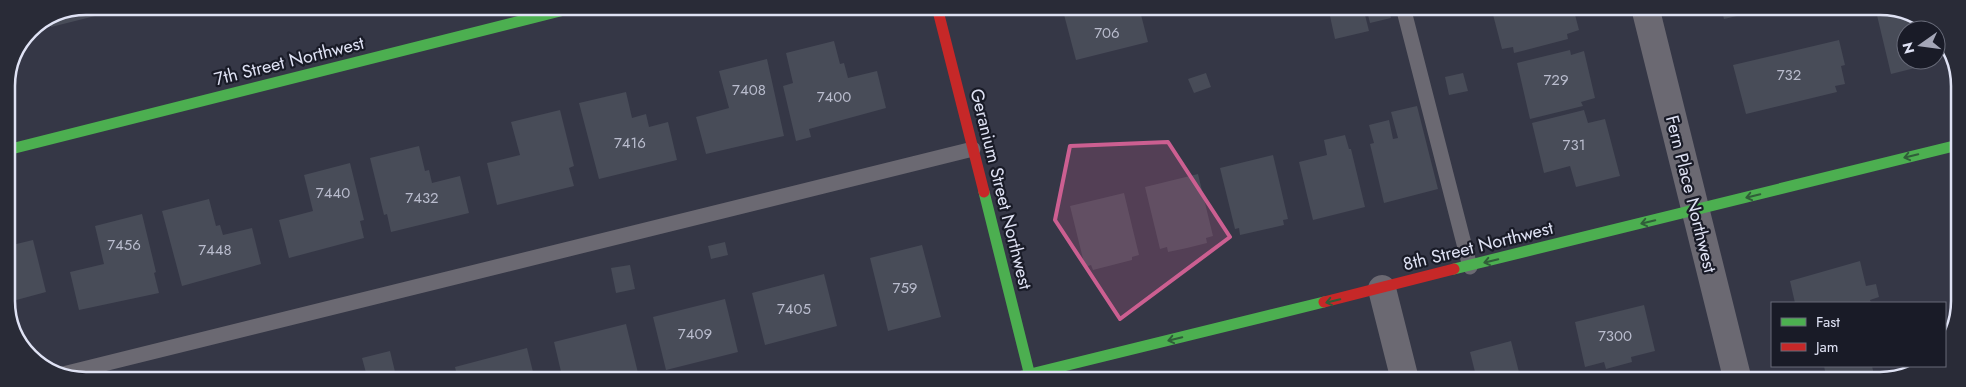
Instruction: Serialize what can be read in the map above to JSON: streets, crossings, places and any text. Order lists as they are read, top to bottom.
{
  "streets": {
    "street": [
      "7th Street Northwest",
      "Geranium Street Northwest",
      "Fern Place Northwest",
      "8th Street Northwest"
    ]
  },
  "crossings": [
    ["Fern Place Northwest", "8th Street Northwest"]
  ],
  "one_way": ["8th Street Northwest"],
  "house_numbers": [
    "706",
    "732",
    "729",
    "7408",
    "7400",
    "7416",
    "731",
    "7440",
    "7432",
    "7456",
    "7448",
    "759",
    "7405",
    "7409",
    "7300"
  ],
  "legend": ["Fast", "Jam"],
  "north": "left"
}
